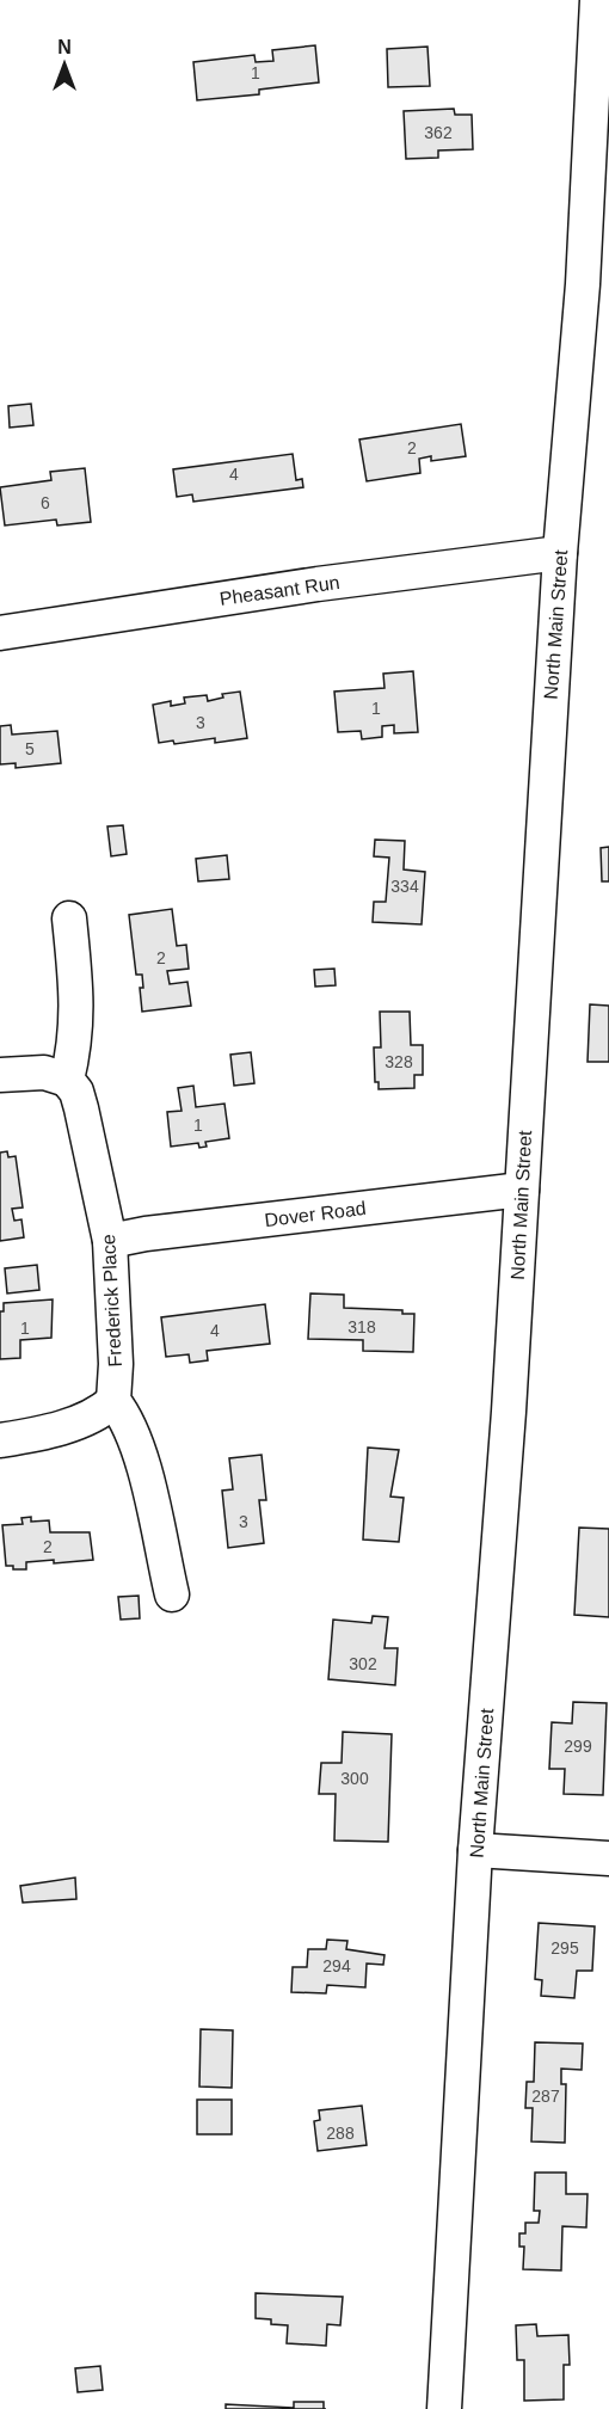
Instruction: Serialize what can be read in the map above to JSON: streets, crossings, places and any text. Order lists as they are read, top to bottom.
{
  "streets": {
    "street": [
      "Pheasant Run",
      "North Main Street",
      "Dover Road",
      "Frederick Place"
    ]
  },
  "crossings": [
    ["Pheasant Run", "North Main Street"],
    ["North Main Street", "Dover Road"],
    ["Dover Road", "Frederick Place"]
  ],
  "house_numbers": [
    "1",
    "362",
    "2",
    "4",
    "6",
    "1",
    "3",
    "5",
    "334",
    "2",
    "328",
    "1",
    "318",
    "1",
    "4",
    "3",
    "2",
    "302",
    "299",
    "300",
    "295",
    "294",
    "287",
    "288"
  ],
  "north": "top"
}
